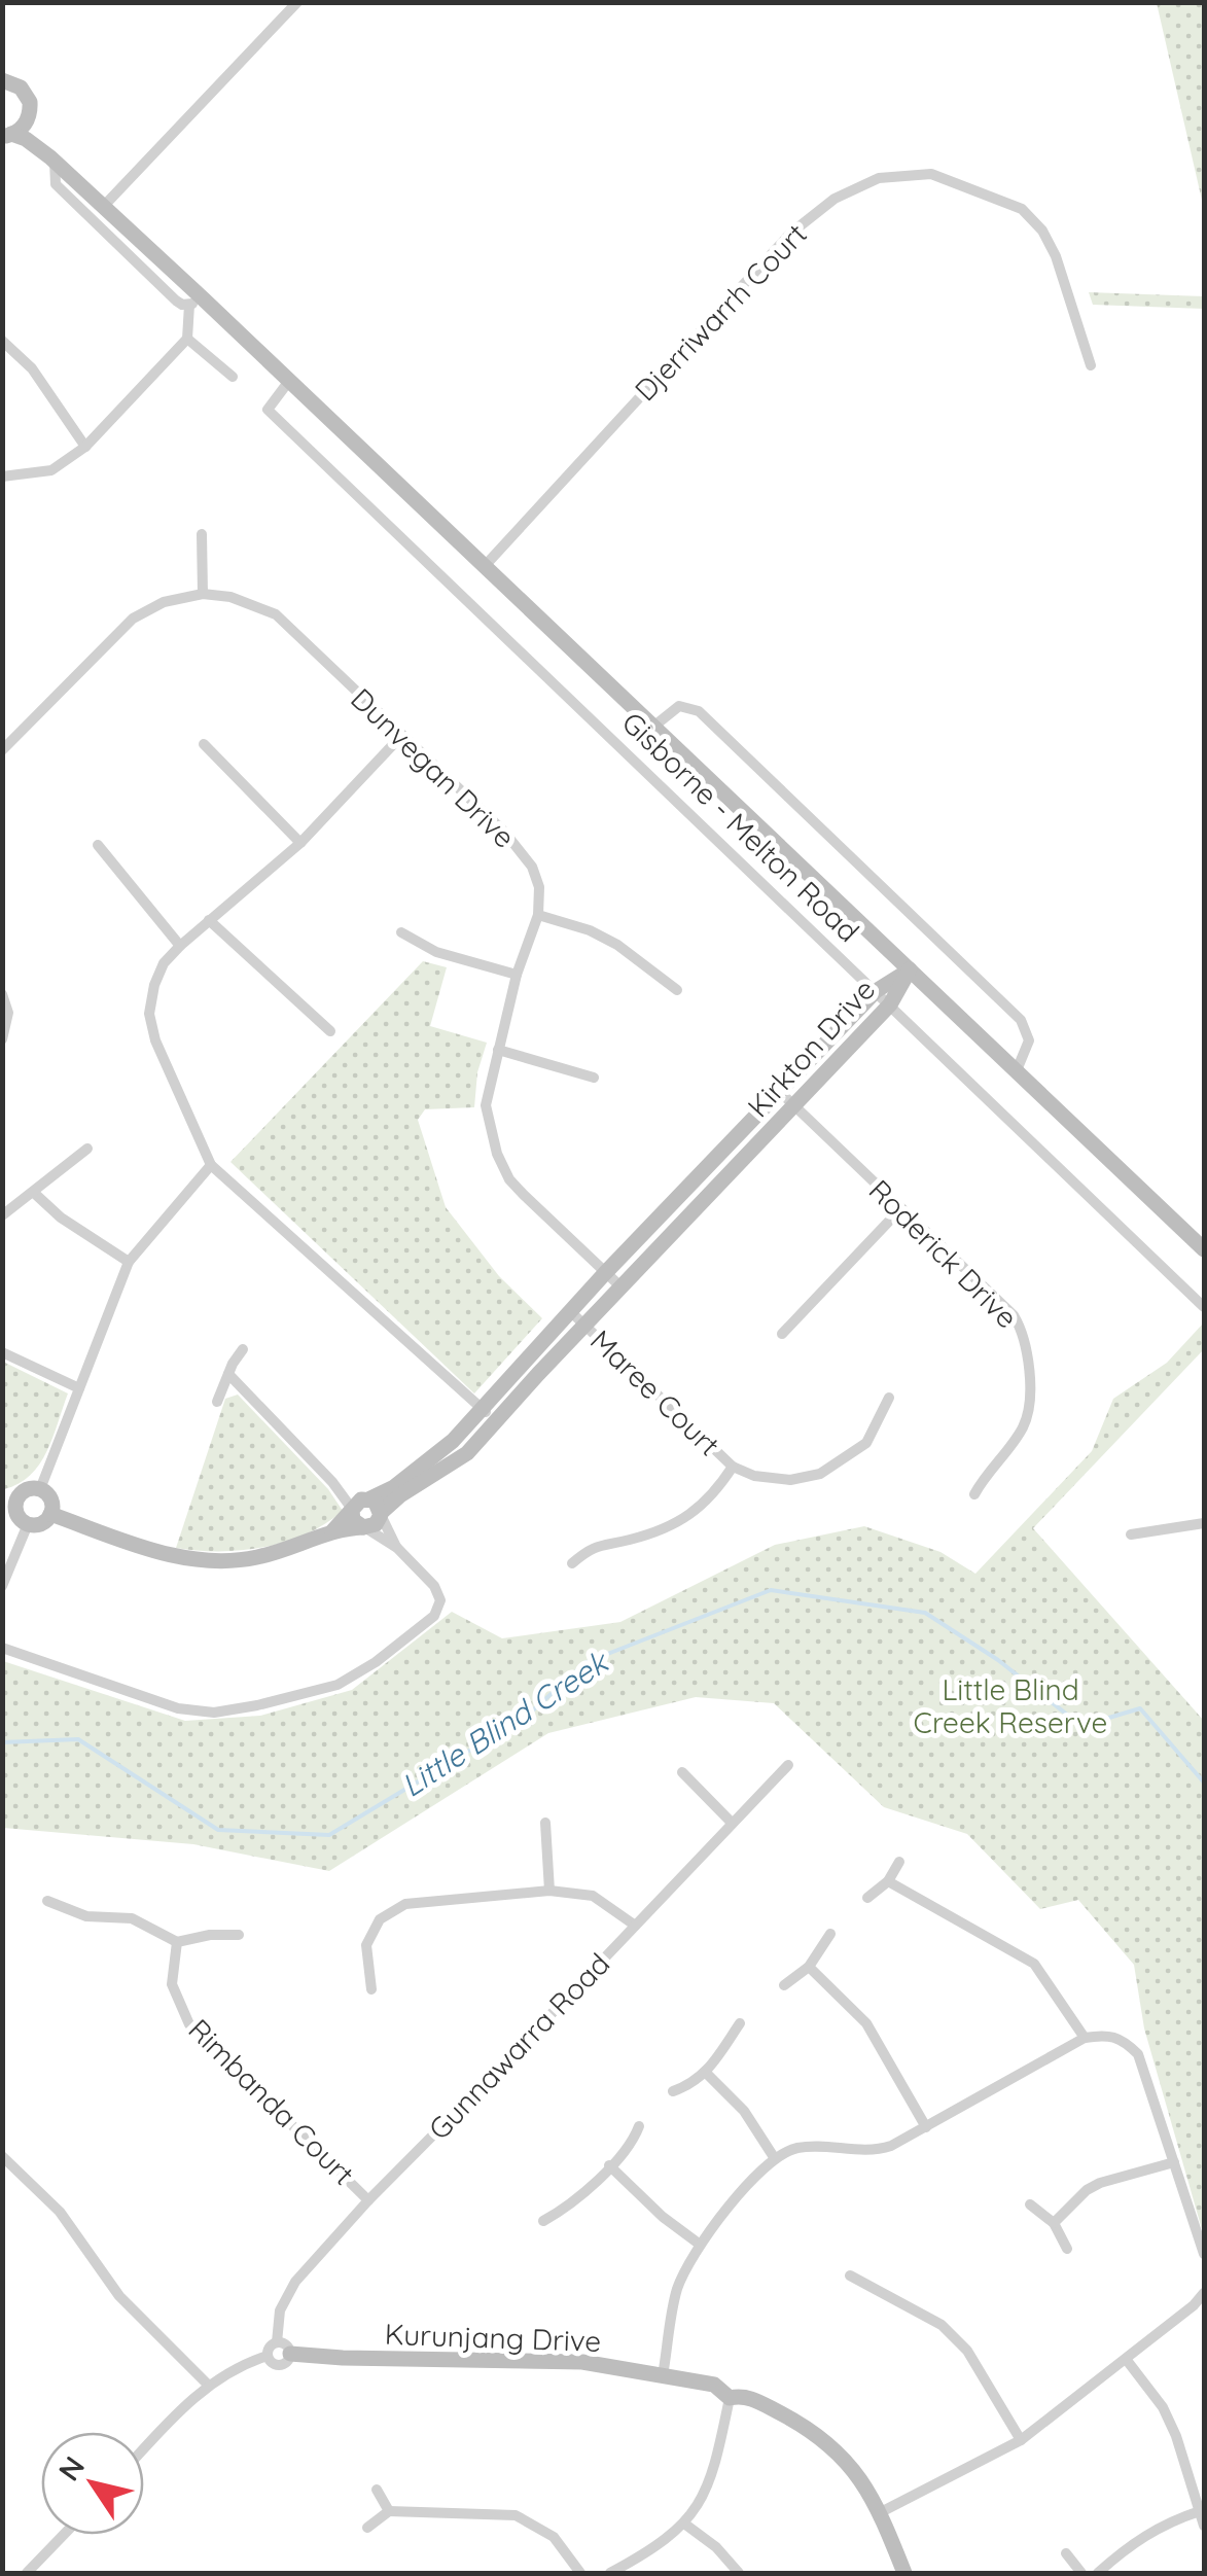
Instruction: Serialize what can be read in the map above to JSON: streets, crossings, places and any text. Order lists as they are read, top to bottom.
{
  "streets": {
    "street": [
      "Djerriwarrh Court",
      "Dunvegan Drive",
      "Gisborne - Melton Road",
      "Kirkton Drive",
      "Roderick Drive",
      "Maree Court",
      "Gunnawarra Road",
      "Rimbanda Court",
      "Kurunjang Drive"
    ]
  },
  "crossings": [
    ["Djerriwarrh Court", "Gisborne - Melton Road"],
    ["Dunvegan Drive", "Kirkton Drive"],
    ["Gisborne - Melton Road", "Kirkton Drive"],
    ["Kirkton Drive", "Roderick Drive"],
    ["Kirkton Drive", "Maree Court"],
    ["Gunnawarra Road", "Rimbanda Court"],
    ["Gunnawarra Road", "Kurunjang Drive"]
  ],
  "water": ["Little Blind Creek"],
  "parks": ["Little Blind Creek Reserve"],
  "north": "top left"
}
